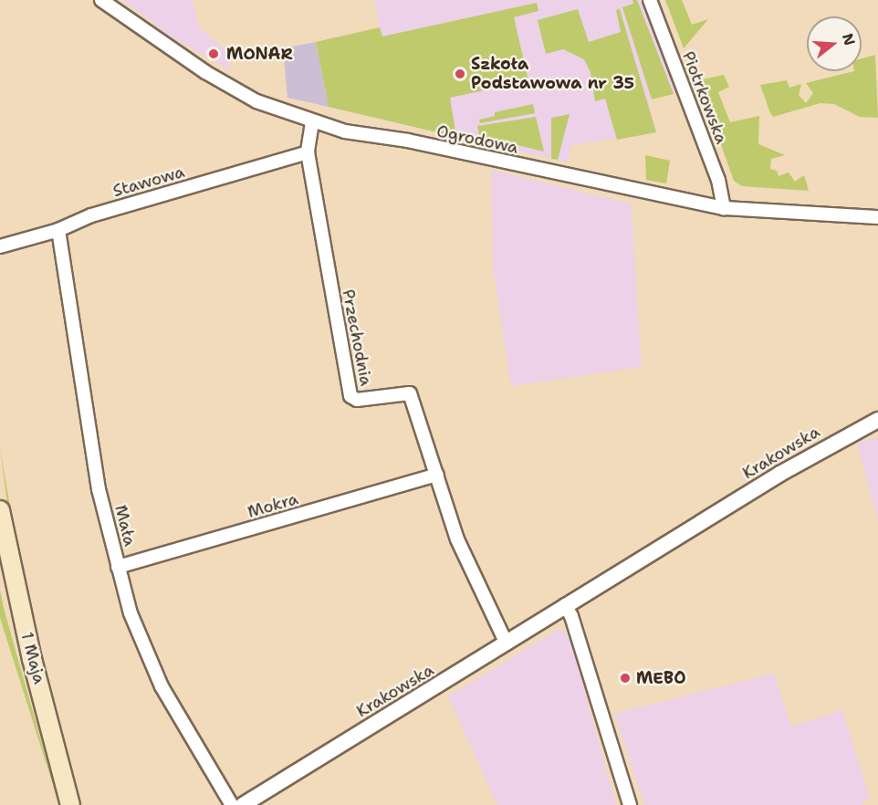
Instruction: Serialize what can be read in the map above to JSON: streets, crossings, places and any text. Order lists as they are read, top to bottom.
{
  "streets": {
    "main road": ["1 Maja"],
    "street": [
      "Piotrkowska",
      "Ogrodowa",
      "Stawowa",
      "Przechodnia",
      "Krakowska",
      "Mokra",
      "Mała"
    ]
  },
  "crossings": [
    ["Piotrkowska", "Ogrodowa"],
    ["Ogrodowa", "Przechodnia"],
    ["Stawowa", "Przechodnia"],
    ["Stawowa", "Mała"],
    ["Przechodnia", "Krakowska"],
    ["Przechodnia", "Mokra"],
    ["Mokra", "Mała"]
  ],
  "places": ["MONAR", "Szkoła Podstawowa nr 35", "MEBO"],
  "north": "right"
}
